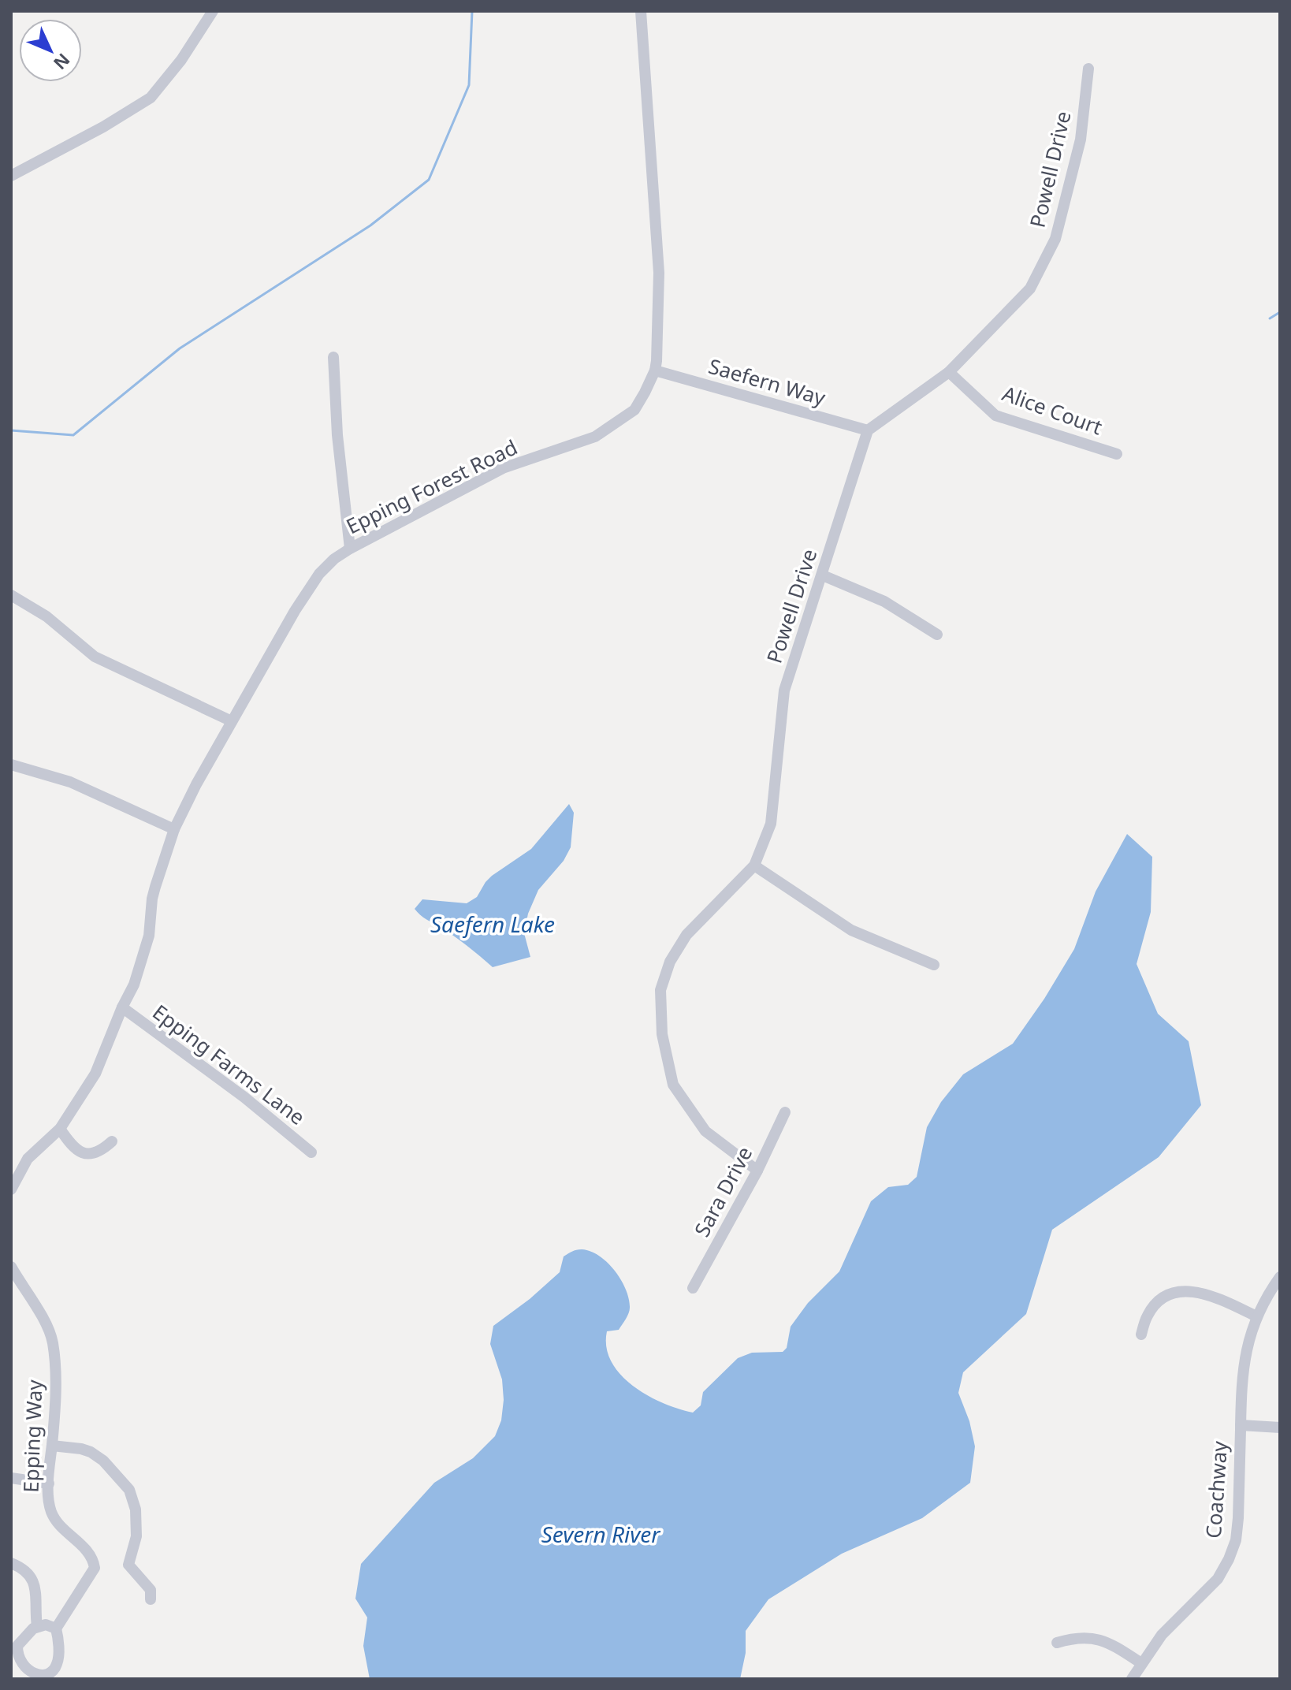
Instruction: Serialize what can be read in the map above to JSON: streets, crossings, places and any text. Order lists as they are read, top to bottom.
{
  "streets": {
    "street": [
      "Powell Drive",
      "Saefern Way",
      "Alice Court",
      "Epping Forest Road",
      "Epping Farms Lane",
      "Sara Drive",
      "Epping Way",
      "Coachway"
    ]
  },
  "crossings": [
    ["Powell Drive", "Saefern Way"],
    ["Powell Drive", "Alice Court"],
    ["Powell Drive", "Sara Drive"],
    ["Saefern Way", "Epping Forest Road"],
    ["Epping Forest Road", "Epping Farms Lane"]
  ],
  "water": ["Saefern Lake", "Severn River"],
  "north": "bottom right"
}
